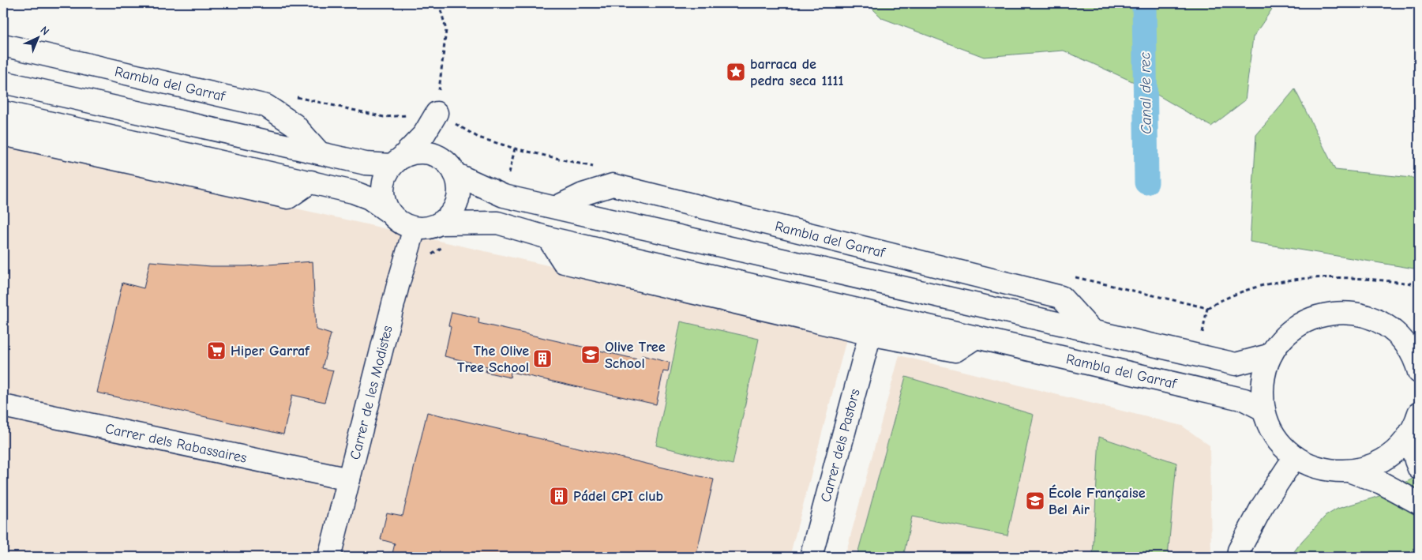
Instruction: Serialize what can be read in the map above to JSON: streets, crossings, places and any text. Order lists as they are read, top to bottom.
{
  "streets": {
    "street": [
      "Rambla del Garraf",
      "Carrer de les Modistes",
      "Carrer dels Rabassaires",
      "Carrer dels Pastors"
    ]
  },
  "crossings": [
    ["Rambla del Garraf", "Carrer de les Modistes"],
    ["Carrer de les Modistes", "Carrer dels Rabassaires"]
  ],
  "water": ["Canal de rec"],
  "places": {
    "place": ["barraca de pedra seca 1111"],
    "supermarket": ["Hiper Garraf"],
    "school or university": ["Olive Tree School", "École Française Bel Air"],
    "building": ["The Olive Tree School", "Pádel CPI club"]
  },
  "north": "top right"
}
